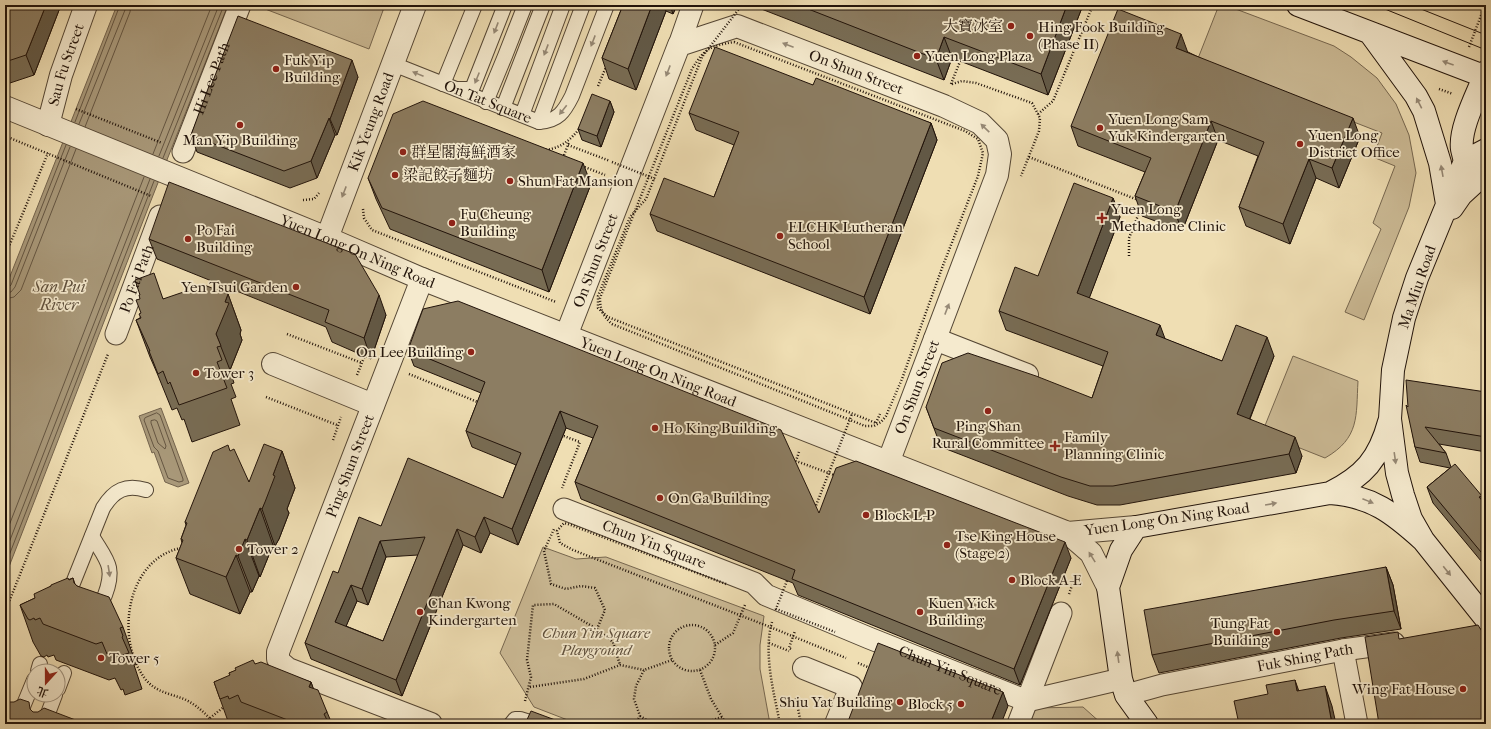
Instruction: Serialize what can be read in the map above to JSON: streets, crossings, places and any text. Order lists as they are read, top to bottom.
{
  "streets": {
    "street": [
      "Sau Fu Street",
      "On Shun Street",
      "Hi Lee Path",
      "Kik Yeung Road",
      "Yuen Long On Ning Road",
      "Po Fai Path",
      "Ma Miu Road",
      "Ping Shun Street",
      "Chun Yin Square",
      "Fuk Shing Path"
    ],
    "lane": ["On Tat Square"]
  },
  "crossings": [
    ["Sau Fu Street", "Yuen Long On Ning Road"],
    ["On Shun Street", "Yuen Long On Ning Road"],
    ["On Tat Square", "Kik Yeung Road"],
    ["Kik Yeung Road", "Yuen Long On Ning Road"],
    ["Yuen Long On Ning Road", "Ma Miu Road"],
    ["Yuen Long On Ning Road", "Ping Shun Street"]
  ],
  "one_way": ["Kik Yeung Road"],
  "water": ["San Pui River"],
  "parks": ["Chun Yin Square Playground"],
  "places": {
    "other": [
      "大寶冰室",
      "Hing Fook Building (Phase II)",
      "Yuen Long Plaza",
      "Fuk Yip Building",
      "Man Yip Building",
      "Yuen Long Sam Yuk Kindergarten",
      "Yuen Long District Office",
      "群星閣海鮮酒家",
      "梁記餃子麵坊",
      "Shun Fat Mansion",
      "Fu Cheung Building",
      "ELCHK Lutheran School",
      "Po Fai Building",
      "Yen Tsui Garden",
      "On Lee Building",
      "Tower 3",
      "Ping Shan Rural Committee",
      "Ho King Building",
      "On Ga Building",
      "Block L-P",
      "Tse King House (Stage 2)",
      "Tower 2",
      "Block A-E",
      "Chan Kwong Kindergarten",
      "Kuen Yick Building",
      "Tung Fat Building",
      "Tower 5",
      "Wing Fat House",
      "Shiu Yat Building",
      "Block 5"
    ],
    "health": ["Yuen Long Methadone Clinic", "Family Planning Clinic"]
  },
  "north": "bottom"
}
